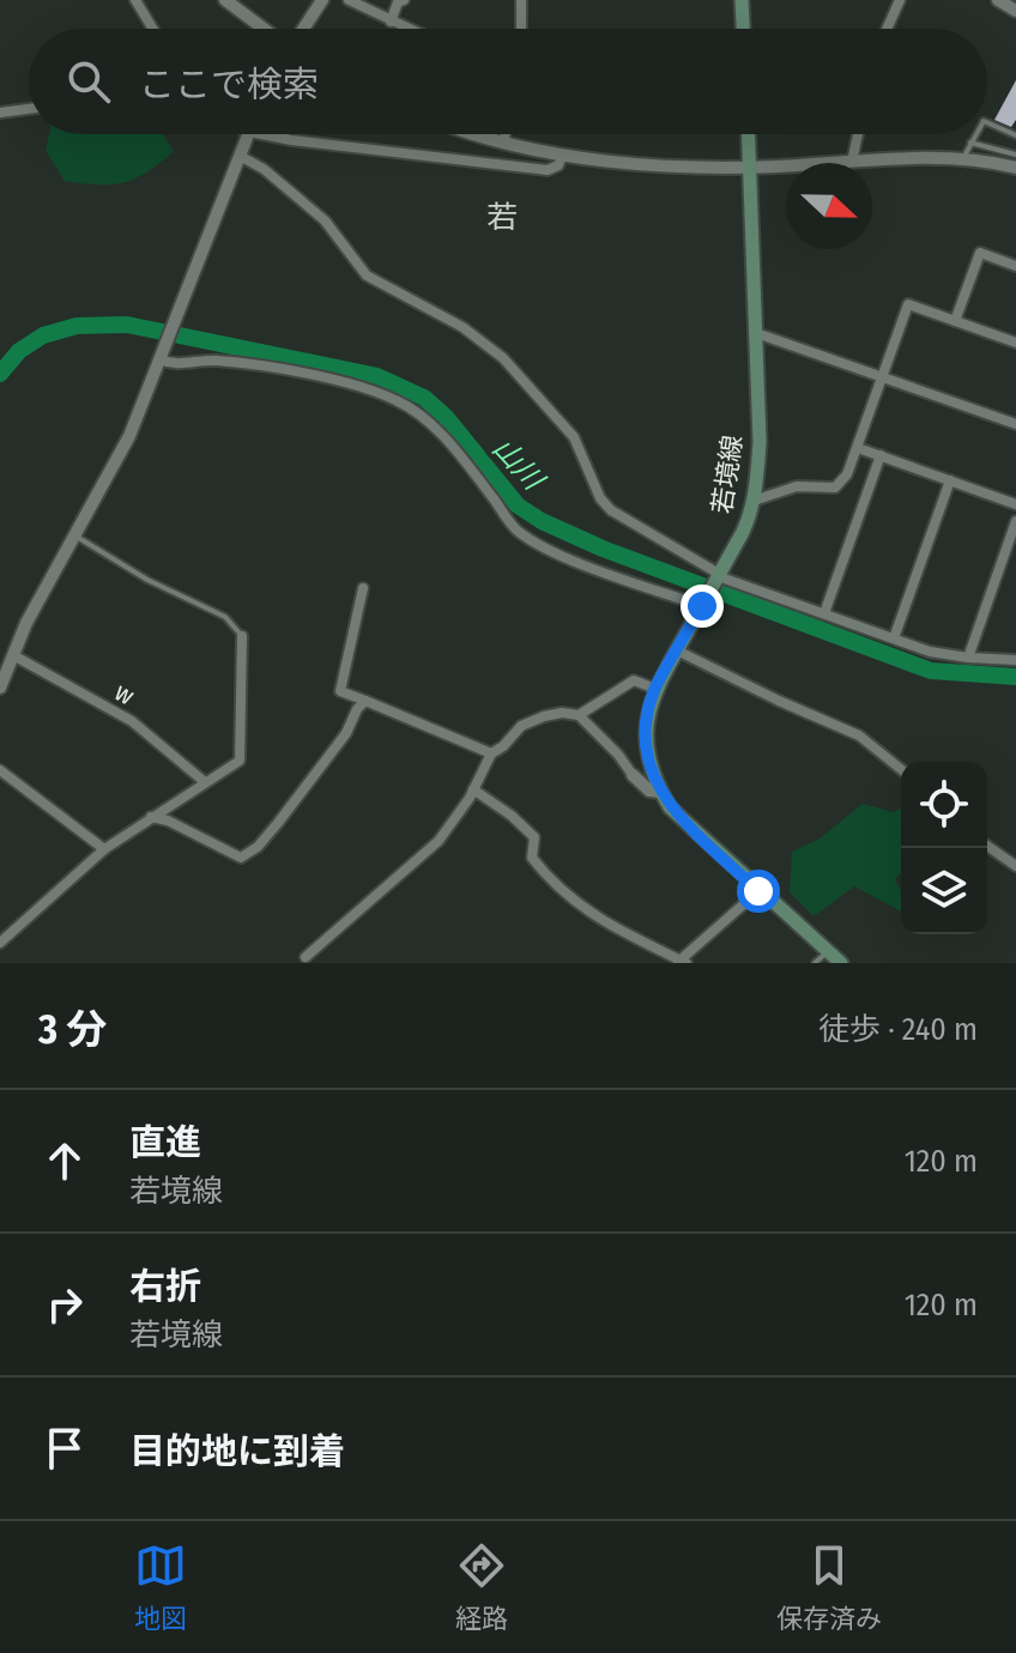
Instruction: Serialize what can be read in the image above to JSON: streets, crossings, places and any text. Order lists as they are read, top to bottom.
{
  "streets": {
    "main road": ["若境線"],
    "street": ["w"]
  },
  "districts": ["若"],
  "water": ["山川"],
  "north": "right",
  "page": {
    "search": "ここで検索",
    "heading": ["3 分", "徒歩 · 240 m"],
    "list": [
      ["直進", "若境線", "120 m"],
      ["右折", "若境線", "120 m"],
      "目的地に到着"
    ],
    "nav": ["地図", "経路", "保存済み"]
  }
}
